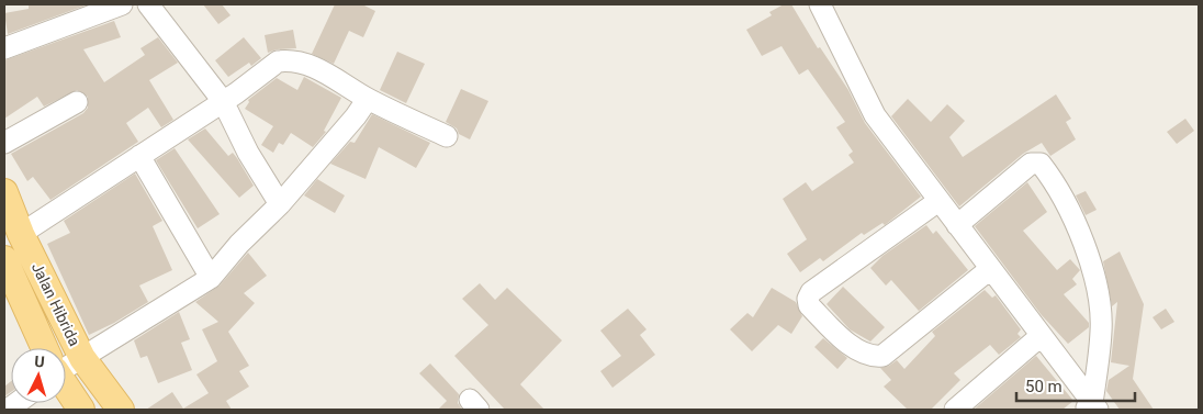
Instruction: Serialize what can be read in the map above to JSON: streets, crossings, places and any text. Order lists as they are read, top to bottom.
{
  "streets": {
    "main road": ["Jalan Hibrida"]
  },
  "scale_bar": "50 m",
  "north": "top"
}
